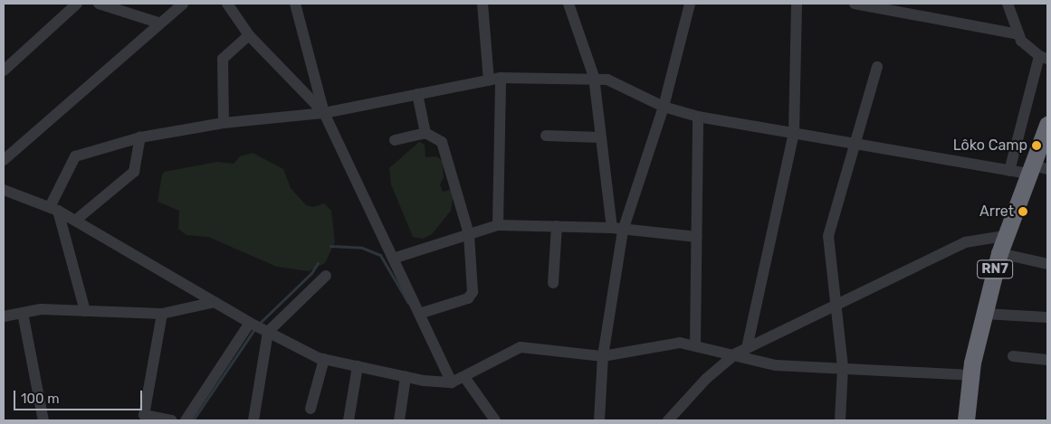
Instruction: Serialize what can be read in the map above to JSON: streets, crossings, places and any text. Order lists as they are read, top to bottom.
{
  "streets": {
    "highway": ["RN7"]
  },
  "places": ["Lôko Camp", "Arret"],
  "scale_bar": "100 m"
}
